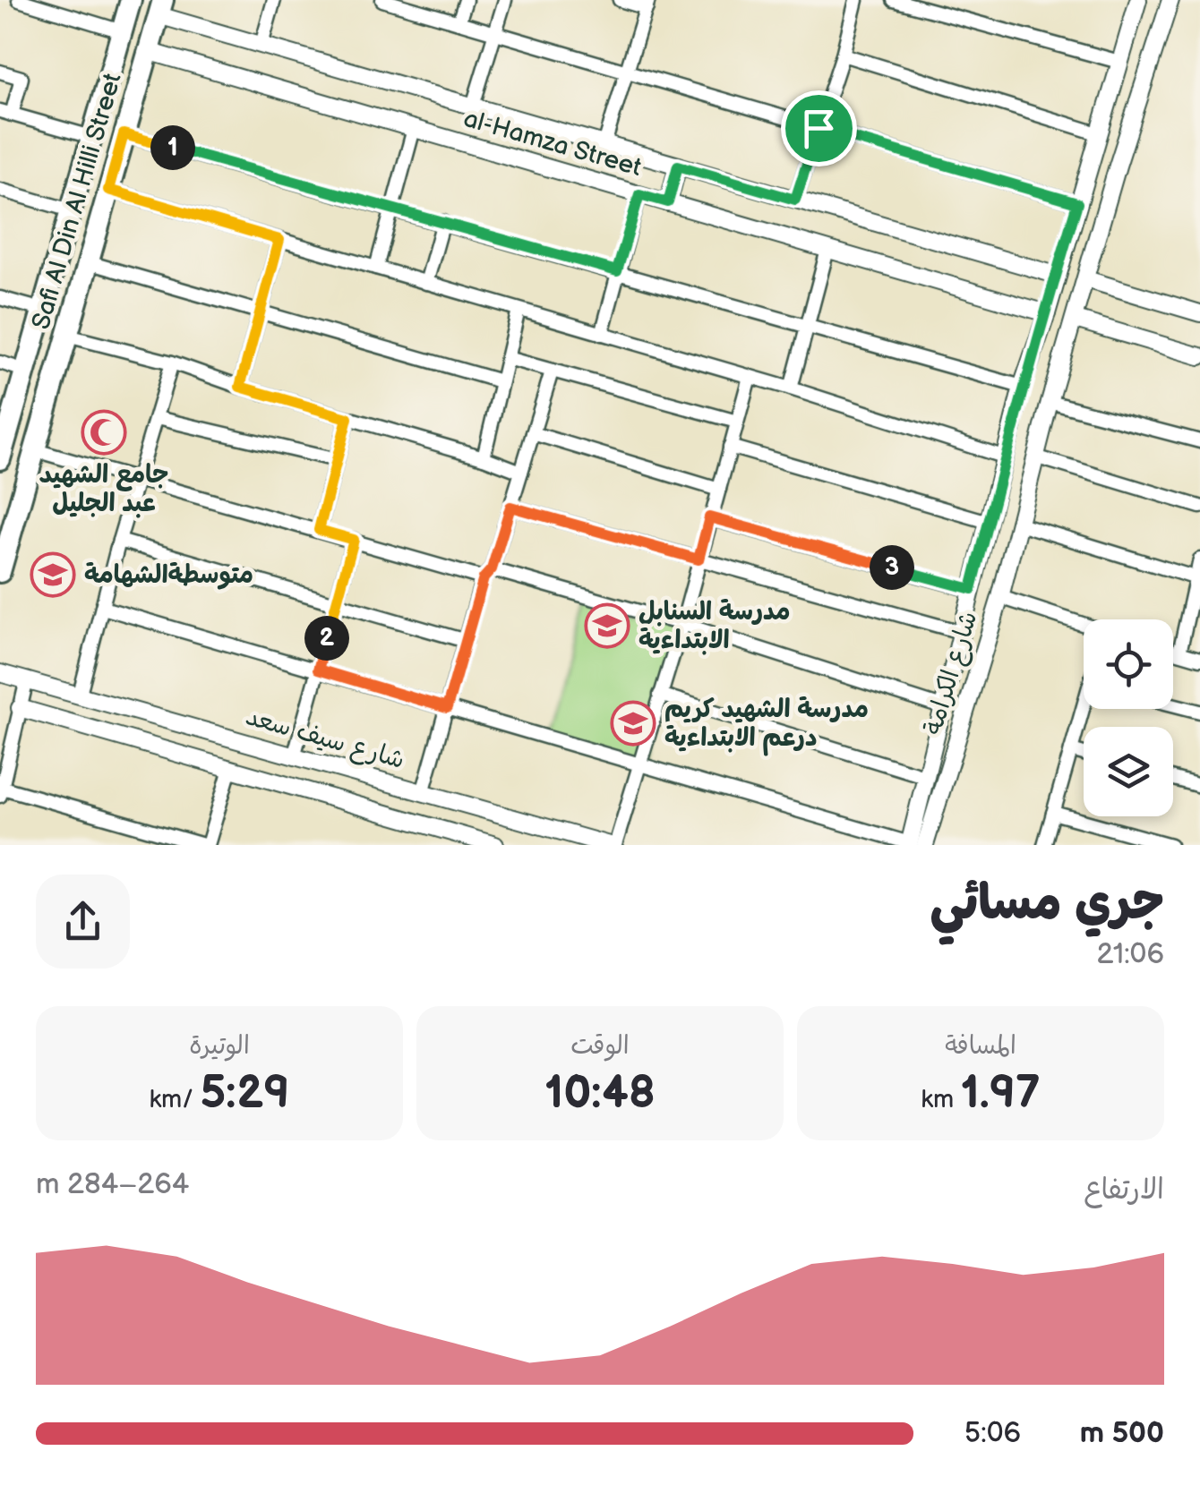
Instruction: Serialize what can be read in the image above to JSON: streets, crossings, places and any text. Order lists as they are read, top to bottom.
{
  "streets": {
    "main road": ["Safi Al Din Al Hilli Street"],
    "street": ["al-Hamza Street", "شارع الكرامة", "شارع سيف سعد"]
  },
  "crossings": [
    ["al-Hamza Street", "Safi Al Din Al Hilli Street"],
    ["al-Hamza Street", "شارع الكرامة"]
  ],
  "places": {
    "mosque": ["جامع الشهيد عبد الجليل"],
    "school or university": ["متوسطةالشهامة", "مدرسة السنابل الابتداءية", "مدرسة الشهيد كريم درعم الابتداءية"]
  },
  "page": {
    "pins": ["1", "3", "2"],
    "heading": ["جري مسائي", "21:06"],
    "stats": [
      ["المسافة", "1.97 km"],
      ["الوقت", "10:48"],
      ["الوتيرة", "5:29 /km"]
    ],
    "chart": ["الارتفاع", "264–284 m"],
    "list": [
      {
        "name": "500 m",
        "note": "5:06"
      }
    ]
  }
}
